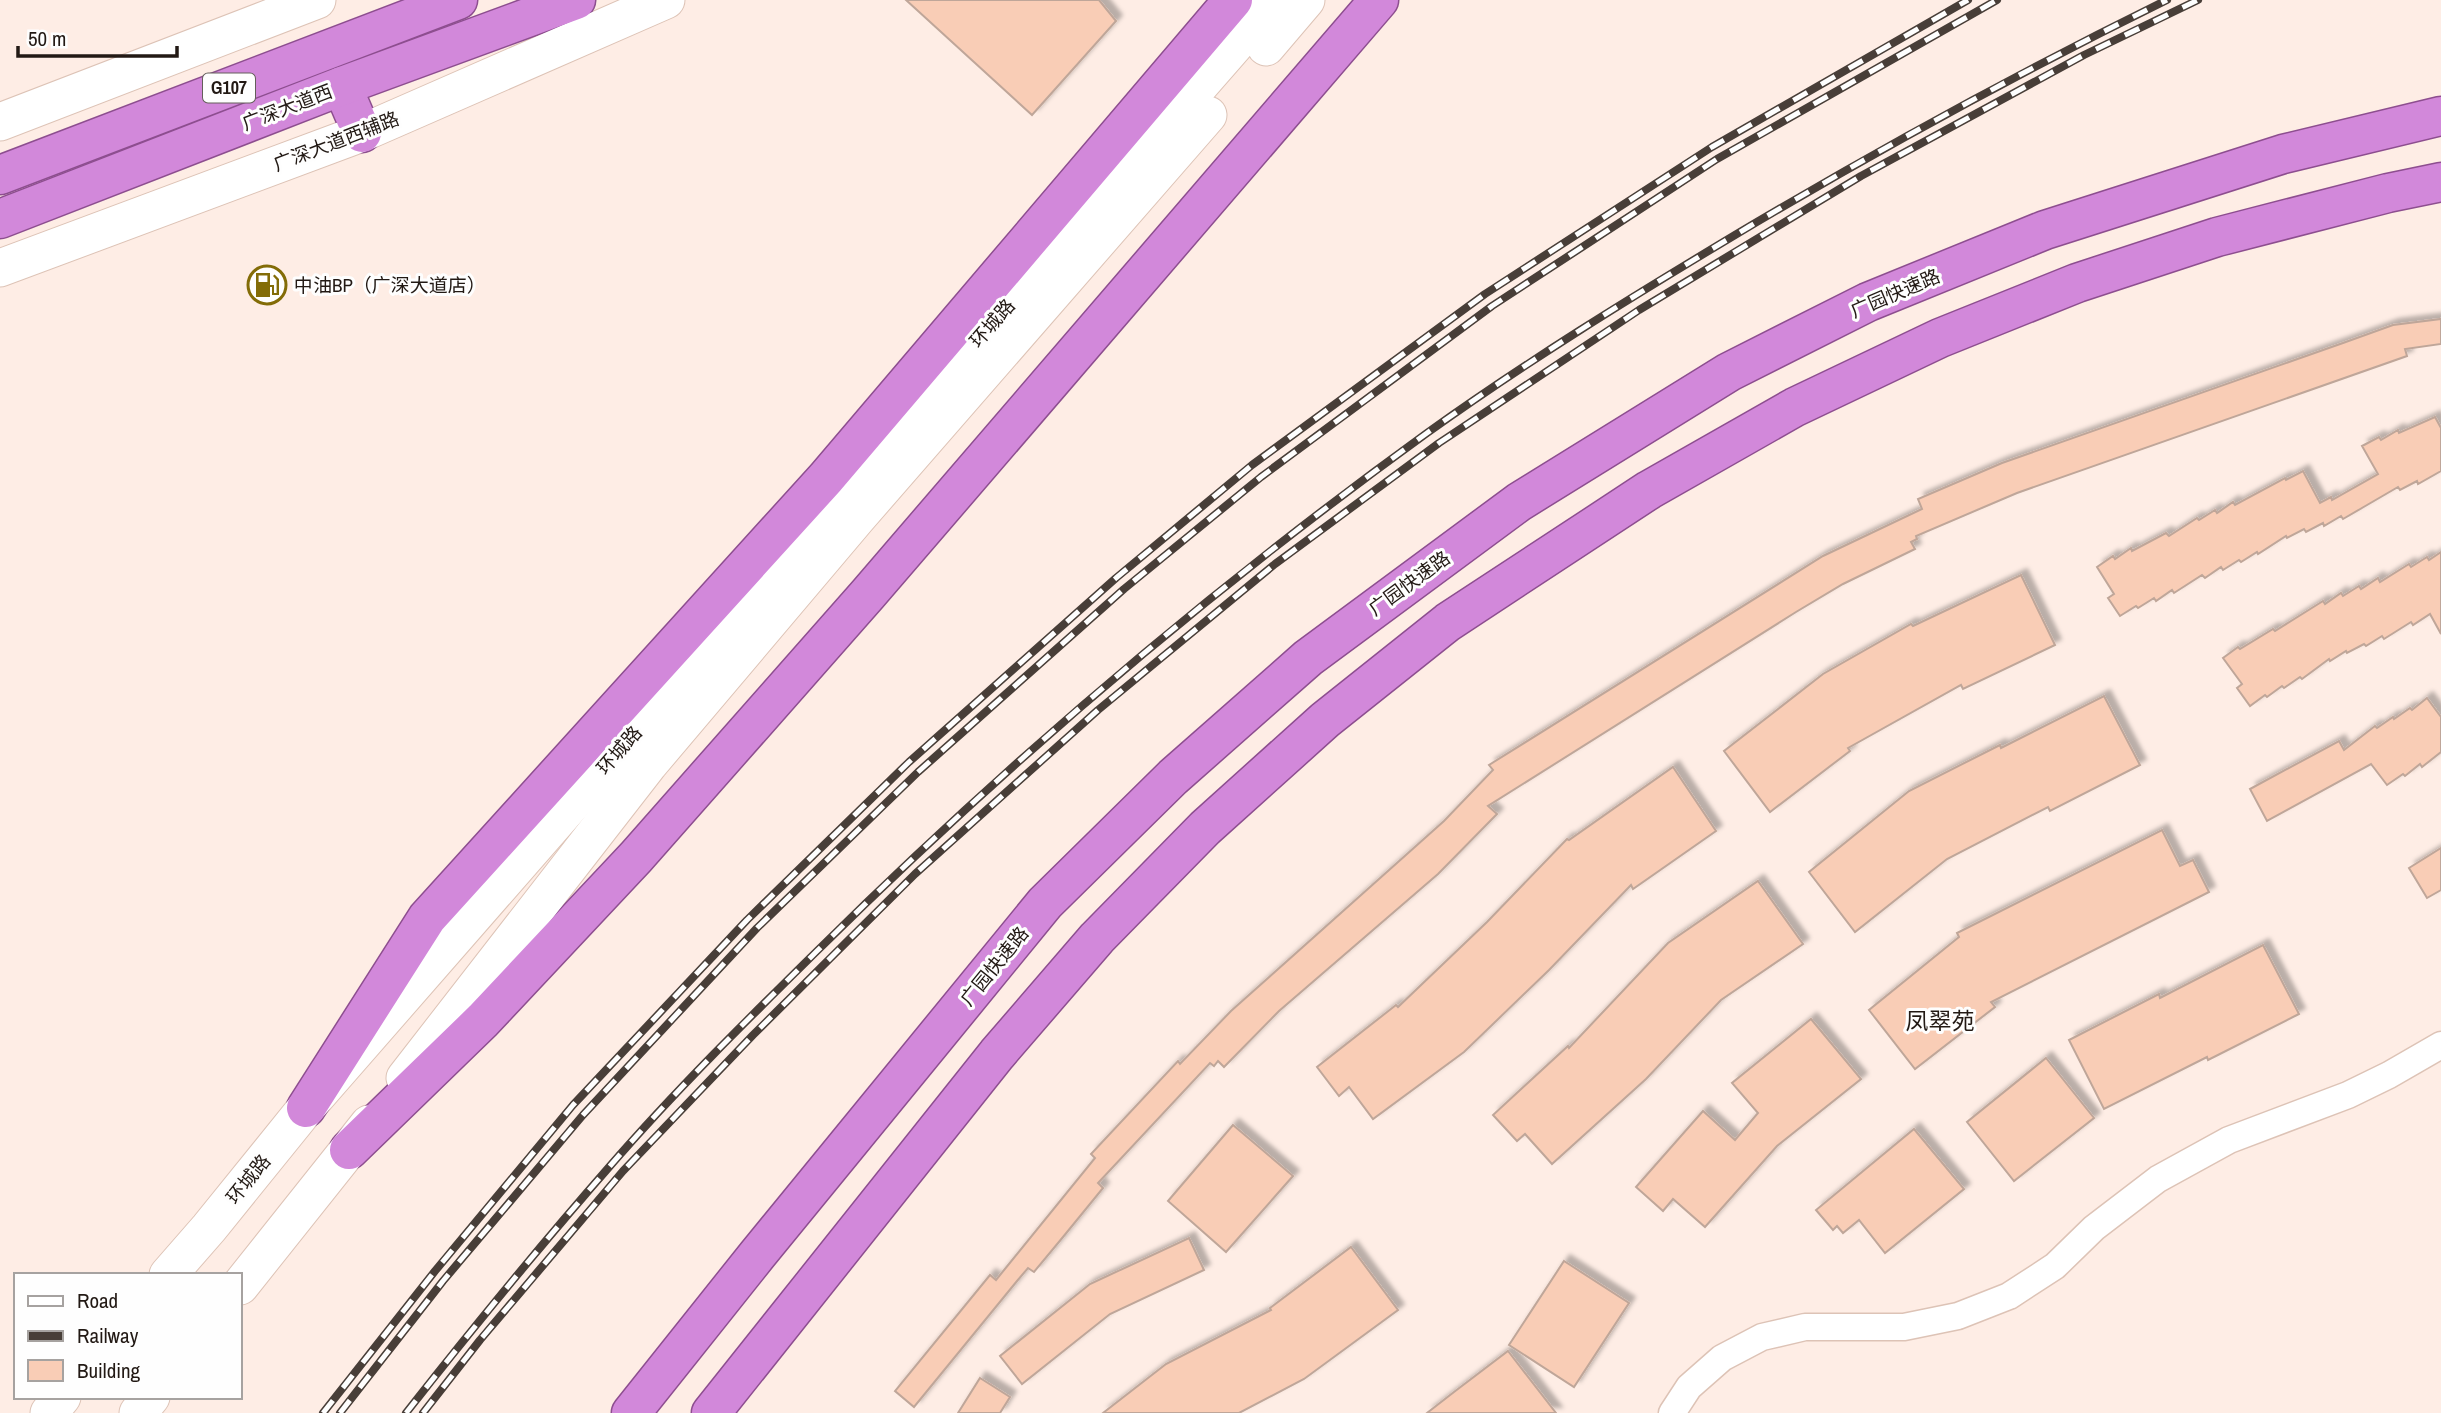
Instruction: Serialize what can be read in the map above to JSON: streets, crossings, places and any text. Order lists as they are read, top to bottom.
{
  "streets": {
    "highway": ["G107", "广深大道西", "广园快速路"],
    "main road": ["广深大道西辅路", "环城路"]
  },
  "districts": ["凤翠苑"],
  "places": {
    "fuel station": ["中油BP（广深大道店）"]
  },
  "legend": ["Road", "Railway", "Building"],
  "scale_bar": "50 m"
}
